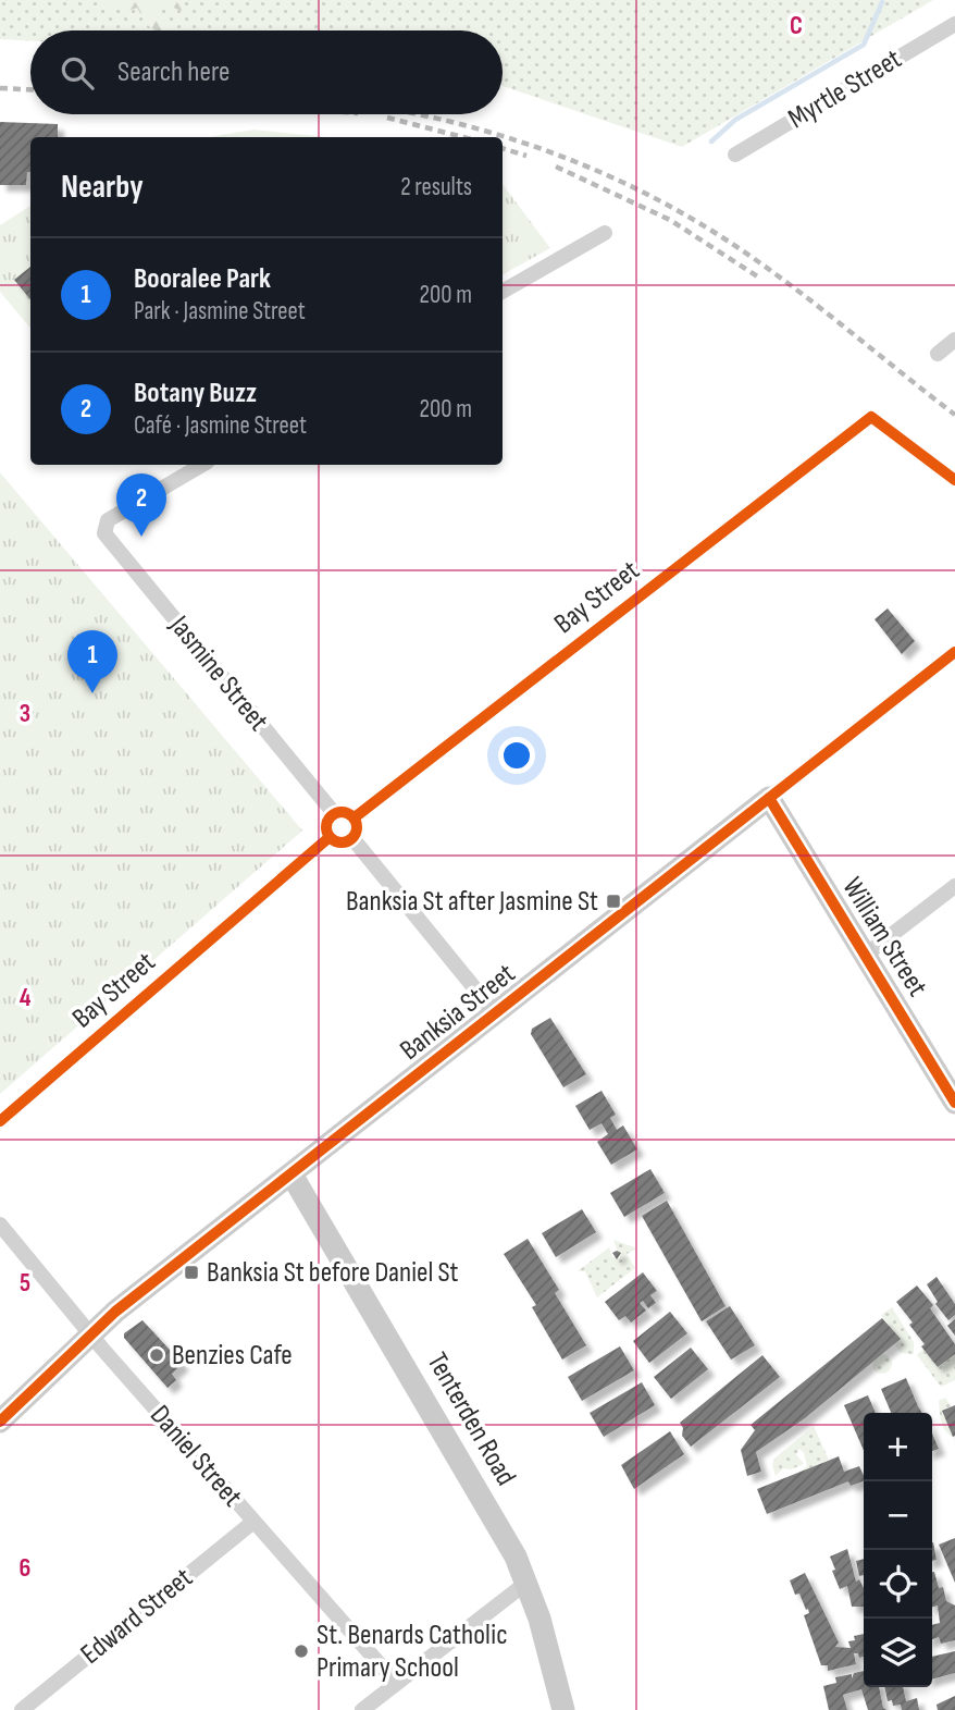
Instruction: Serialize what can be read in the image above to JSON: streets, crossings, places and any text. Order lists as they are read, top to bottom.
{
  "streets": {
    "street": [
      "Myrtle Street",
      "Bay Street",
      "Jasmine Street",
      "William Street",
      "Banksia Street",
      "Tenterden Road",
      "Daniel Street",
      "Edward Street"
    ]
  },
  "crossings": [
    ["Bay Street", "Jasmine Street"],
    ["William Street", "Banksia Street"],
    ["Banksia Street", "Tenterden Road"],
    ["Banksia Street", "Daniel Street"],
    ["Daniel Street", "Edward Street"]
  ],
  "places": {
    "transit": ["Banksia St after Jasmine St", "Banksia St before Daniel St"],
    "other": ["Benzies Cafe", "St. Benards Catholic Primary School"]
  },
  "page": {
    "search": "Search here",
    "heading": ["Nearby", "2 results"],
    "list": [
      {
        "mark": "1",
        "name": "Booralee Park",
        "note": "Park · Jasmine Street",
        "value": "200 m"
      },
      {
        "mark": "2",
        "name": "Botany Buzz",
        "note": "Café · Jasmine Street",
        "value": "200 m"
      }
    ],
    "pins": ["2", "1"],
    "map_buttons": ["+", "−"]
  },
  "grid": {
    "columns": ["C"],
    "rows": [
      "3",
      "4",
      "5",
      "6"
    ]
  }
}
